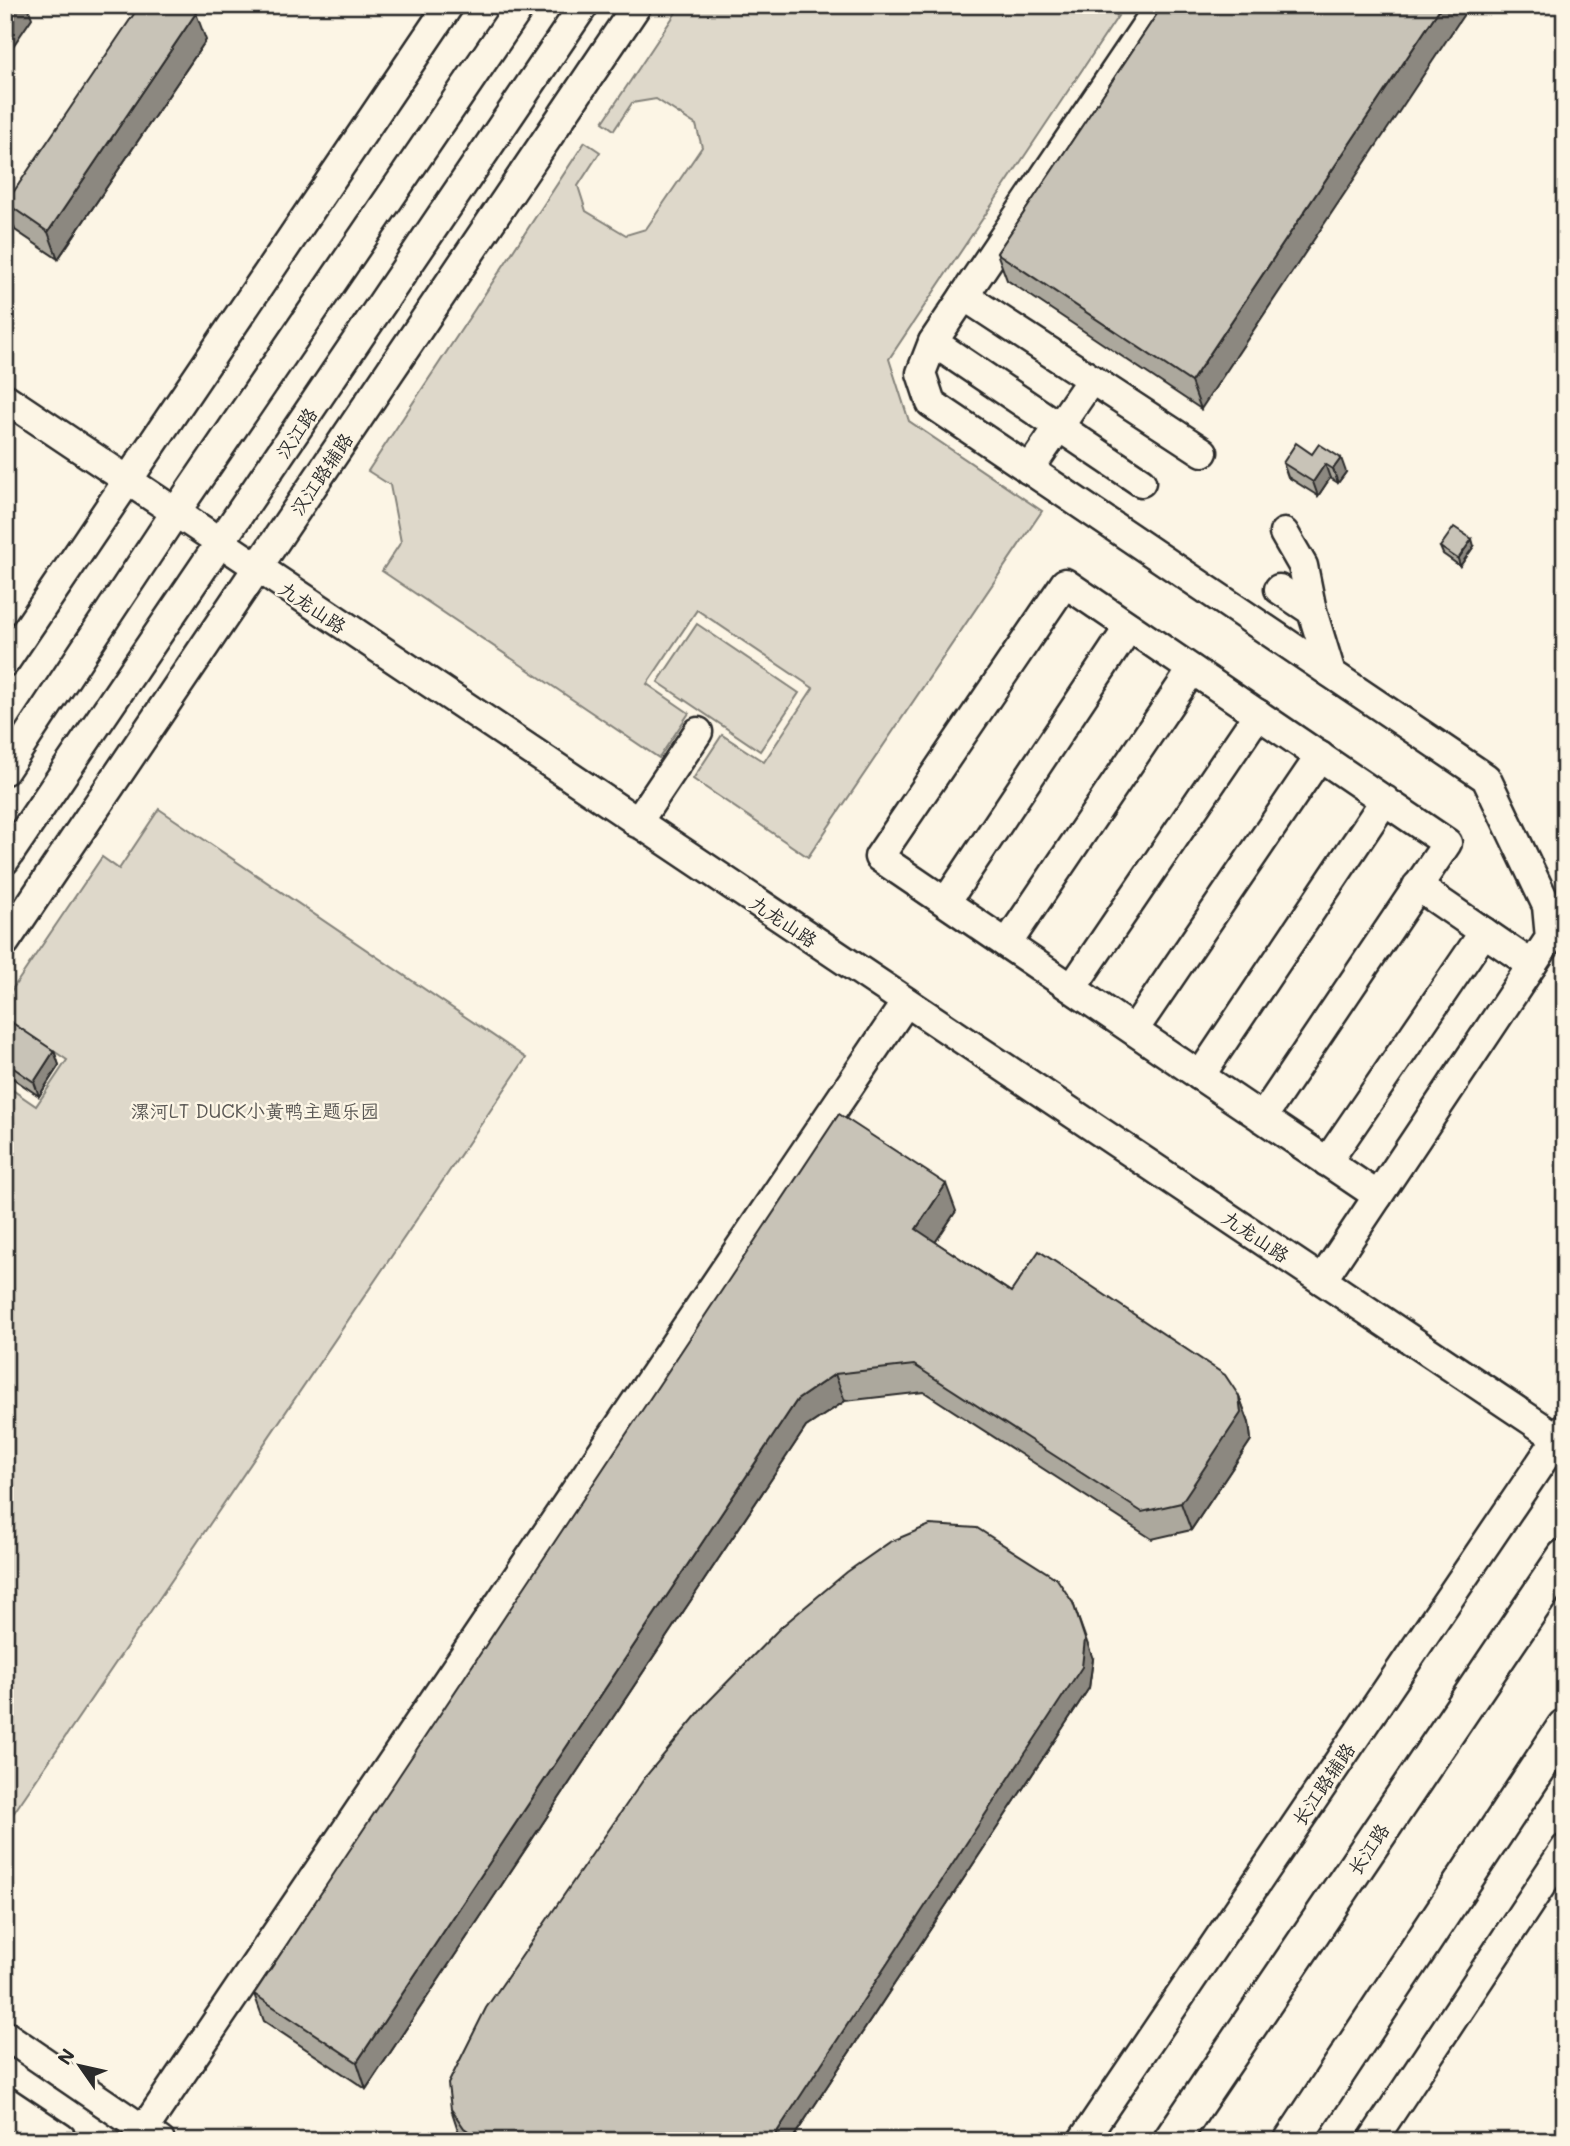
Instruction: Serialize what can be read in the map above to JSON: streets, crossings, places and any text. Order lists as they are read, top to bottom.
{
  "streets": {
    "main road": ["长江路"],
    "street": [
      "汉江路",
      "汉江路辅路",
      "九龙山路",
      "长江路辅路"
    ]
  },
  "crossings": [
    ["汉江路", "九龙山路"],
    ["汉江路辅路", "九龙山路"],
    ["九龙山路", "长江路辅路"]
  ],
  "parks": ["漯河LT DUCK小黄鸭主题乐园"],
  "north": "top left"
}
